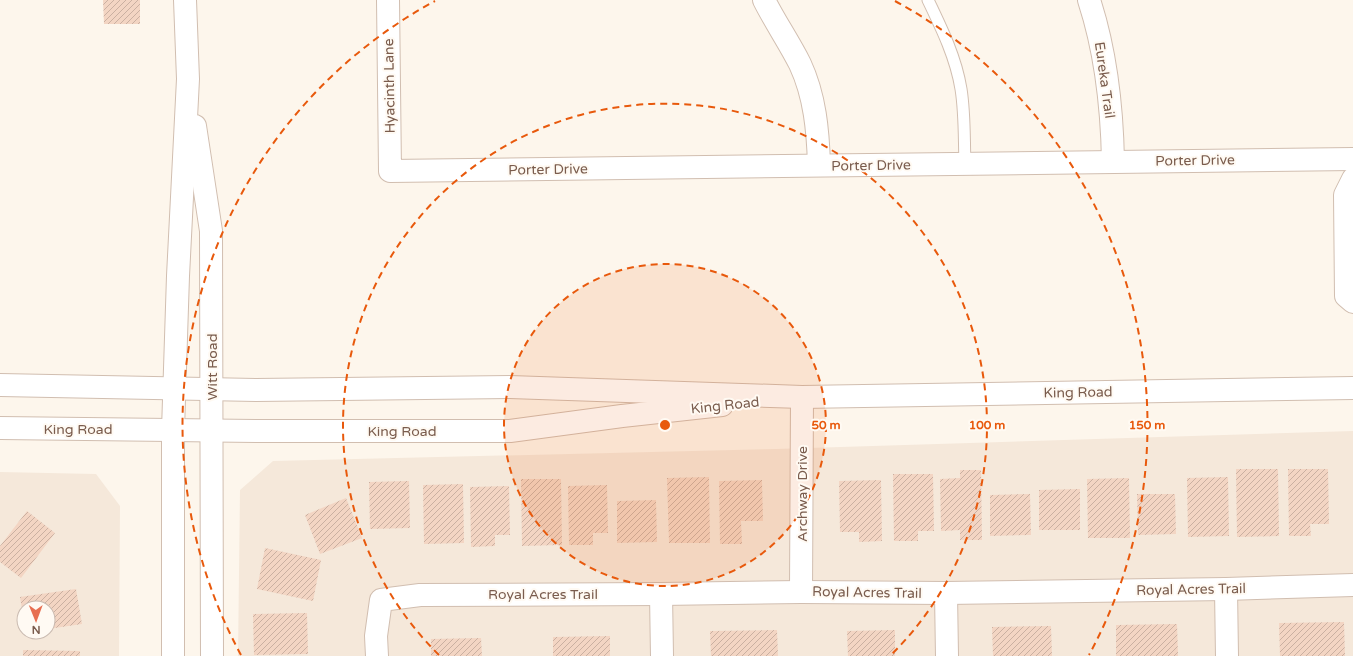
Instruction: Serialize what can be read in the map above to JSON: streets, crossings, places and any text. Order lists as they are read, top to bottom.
{
  "streets": {
    "street": [
      "Eureka Trail",
      "Hyacinth Lane",
      "Porter Drive",
      "Witt Road",
      "King Road",
      "Archway Drive",
      "Royal Acres Trail"
    ]
  },
  "crossings": [
    ["Eureka Trail", "Porter Drive"],
    ["Hyacinth Lane", "Porter Drive"],
    ["Witt Road", "King Road"],
    ["King Road", "Archway Drive"],
    ["Archway Drive", "Royal Acres Trail"]
  ],
  "north": "bottom",
  "rings": ["50 m", "100 m", "150 m"]
}
